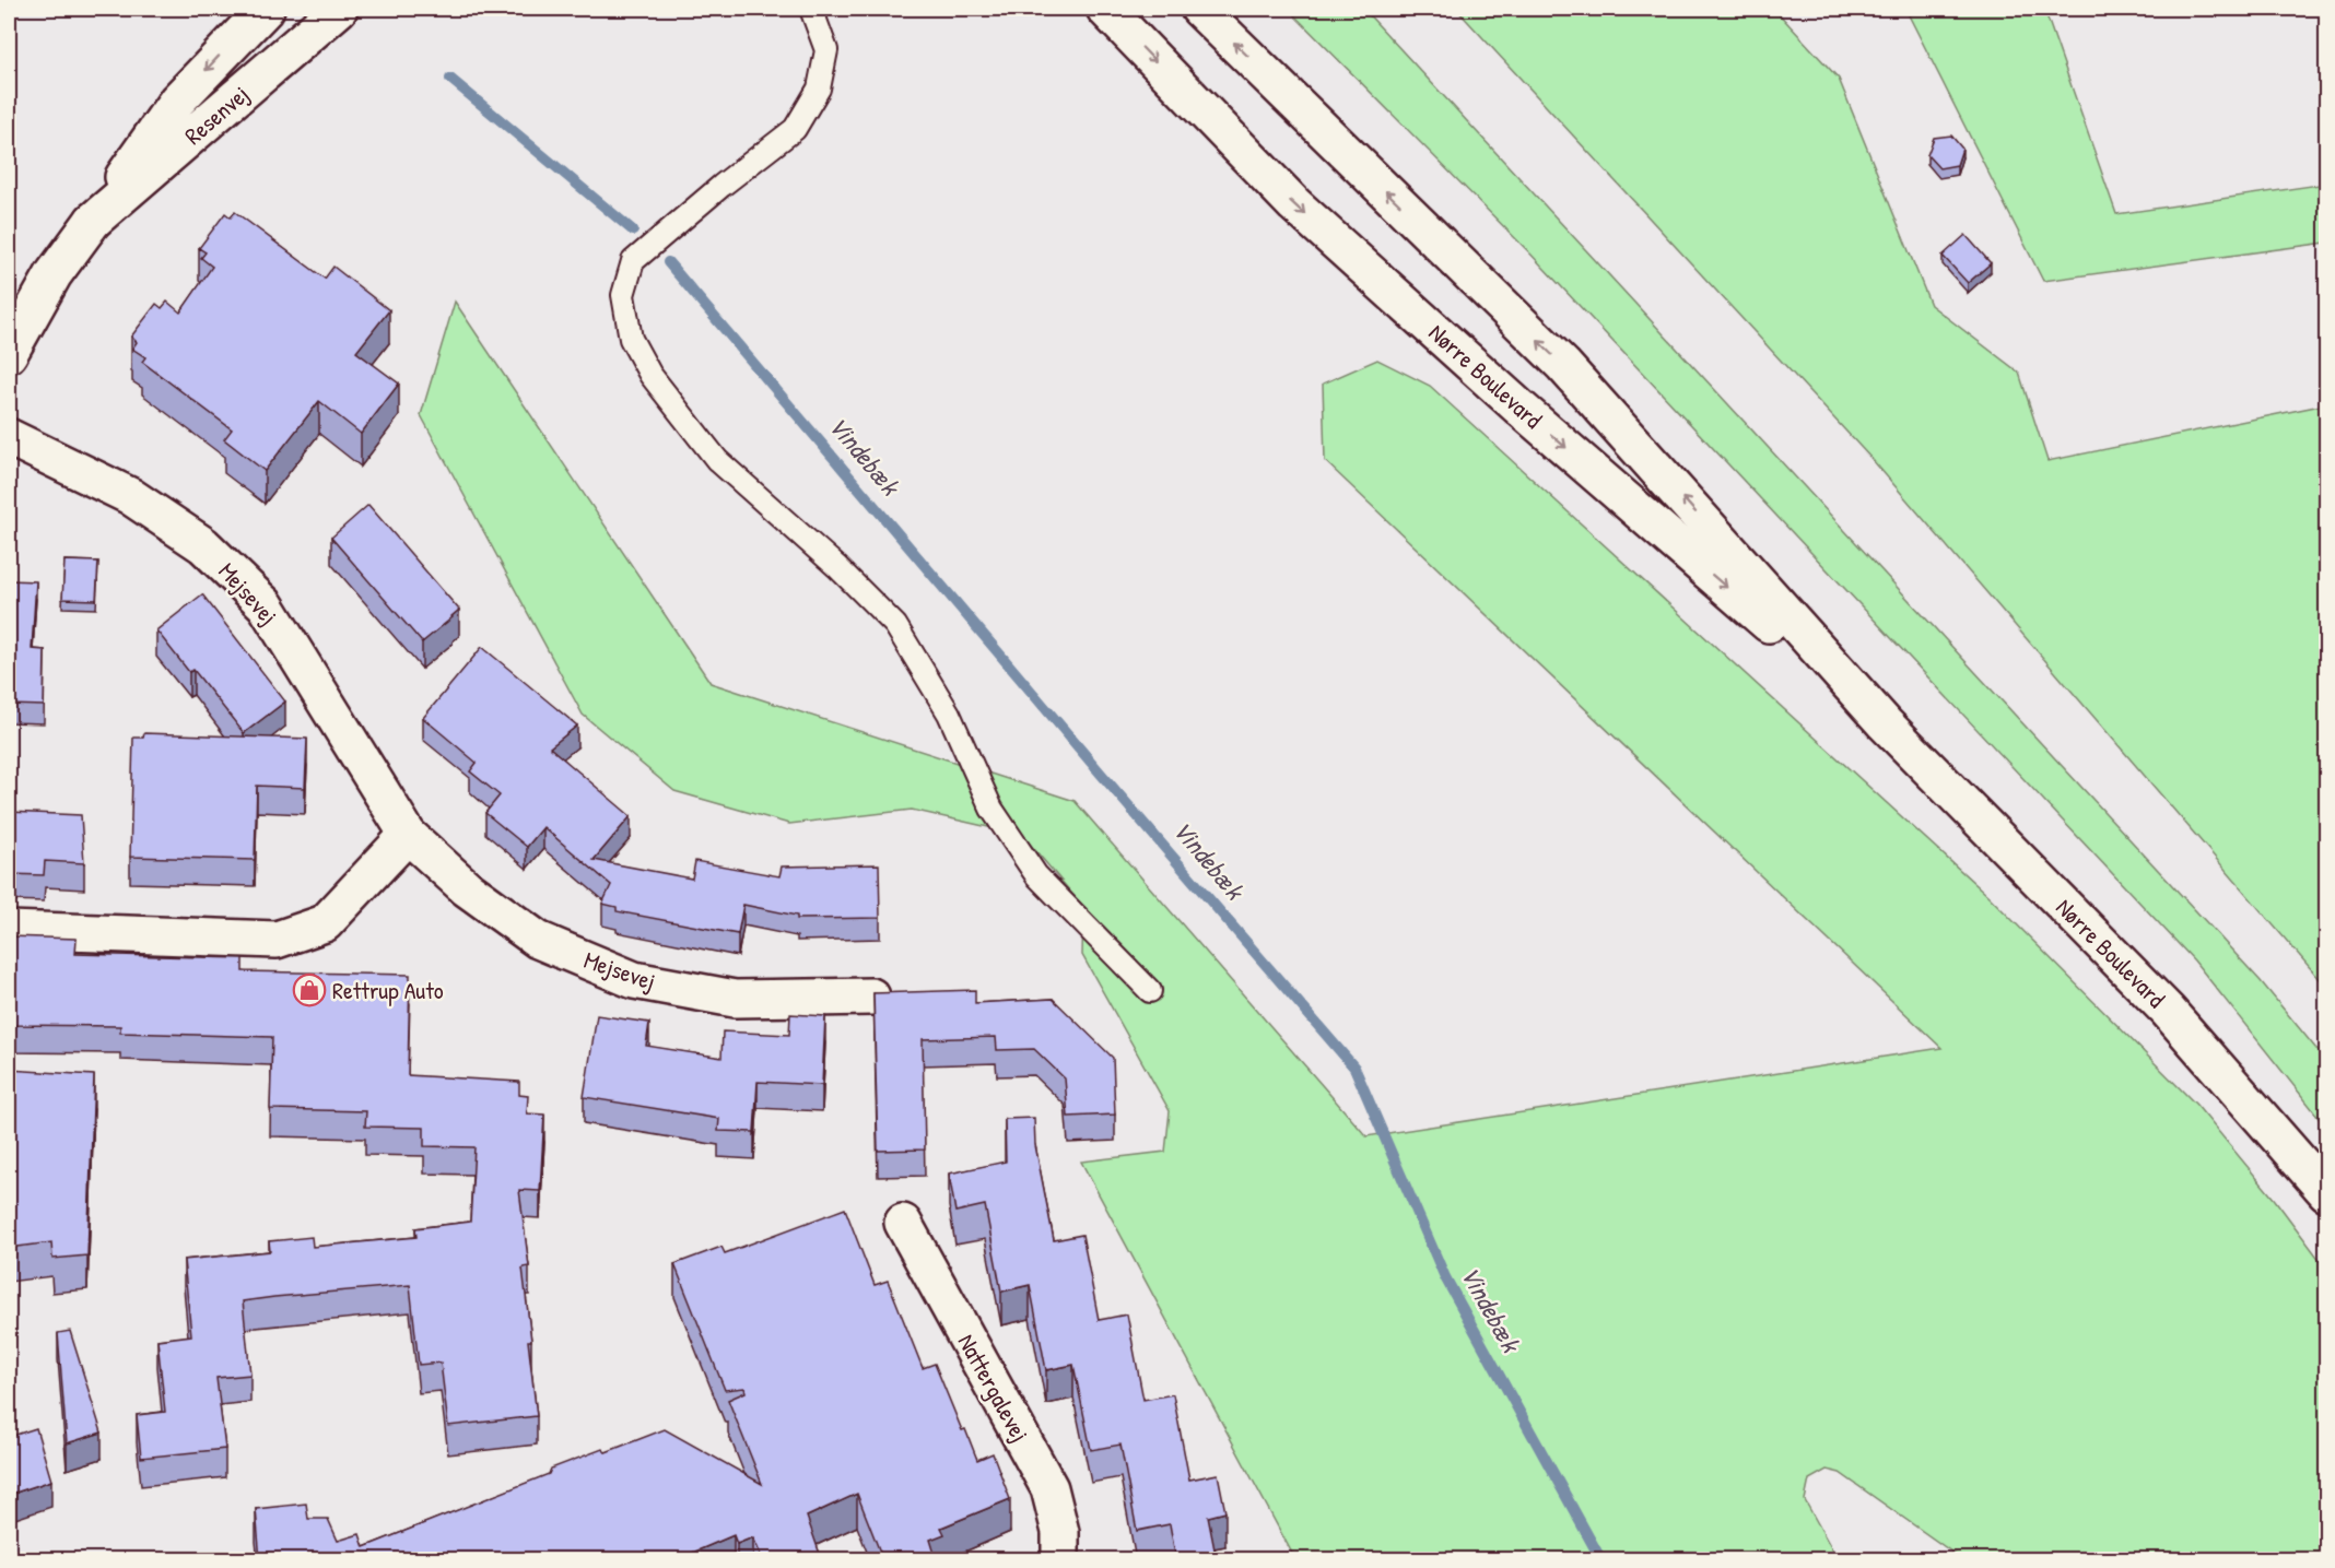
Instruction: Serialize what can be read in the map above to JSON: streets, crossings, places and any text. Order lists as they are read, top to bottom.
{
  "streets": {
    "street": [
      "Resenvej",
      "Nørre Boulevard",
      "Mejsevej",
      "Nattergalevej"
    ]
  },
  "water": ["Vindebæk"],
  "places": {
    "shop": ["Rettrup Auto"]
  }
}
